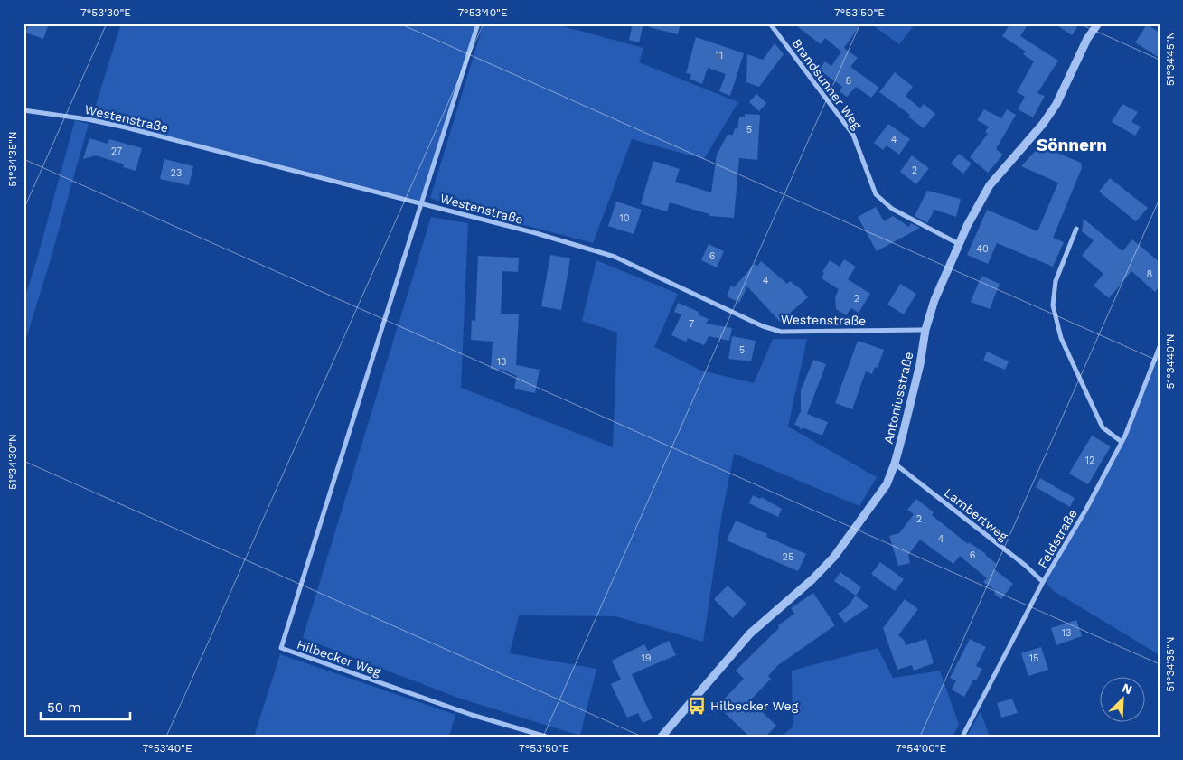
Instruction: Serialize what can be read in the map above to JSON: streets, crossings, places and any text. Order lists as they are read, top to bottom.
{
  "streets": {
    "street": [
      "Brandsunner Weg",
      "Westenstraße",
      "Antoniusstraße",
      "Lambertweg",
      "Feldstraße",
      "Hilbecker Weg"
    ]
  },
  "crossings": [
    ["Brandsunner Weg", "Antoniusstraße"],
    ["Westenstraße", "Antoniusstraße"],
    ["Westenstraße", "Hilbecker Weg"],
    ["Antoniusstraße", "Lambertweg"],
    ["Lambertweg", "Feldstraße"]
  ],
  "districts": ["Sönnern"],
  "places": {
    "bus stop": ["Hilbecker Weg"]
  },
  "house_numbers": [
    "11",
    "8",
    "5",
    "4",
    "27",
    "2",
    "23",
    "10",
    "40",
    "6",
    "8",
    "4",
    "2",
    "7",
    "5",
    "13",
    "12",
    "2",
    "4",
    "6",
    "25",
    "13",
    "19",
    "15"
  ],
  "scale_bar": "50 m",
  "north": "top right",
  "coordinates": [
    "7°53'30\"E",
    "7°53'40\"E",
    "7°53'50\"E",
    "51°34'45\"N",
    "51°34'35\"N",
    "51°34'40\"N",
    "51°34'30\"N",
    "7°54'00\"E"
  ]
}
